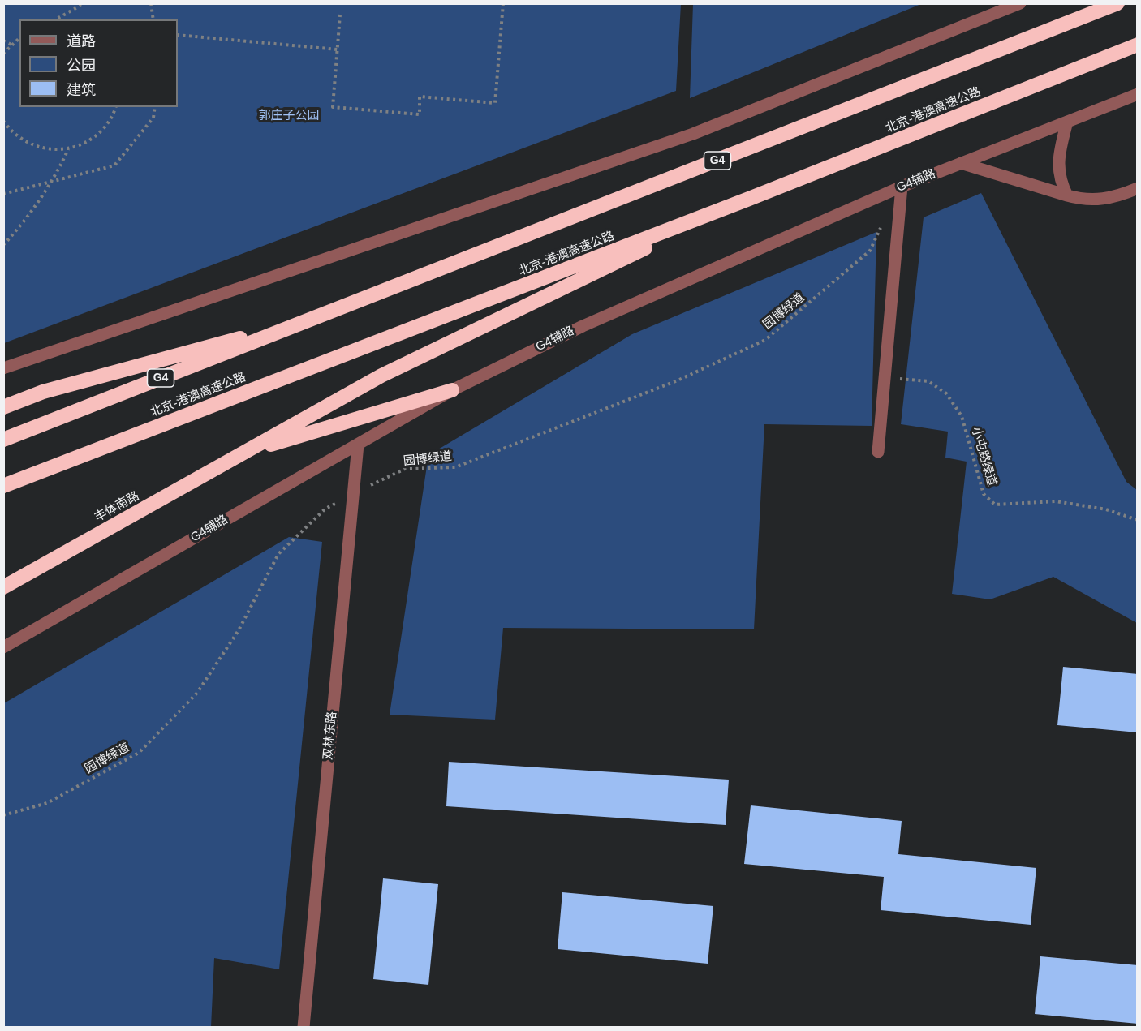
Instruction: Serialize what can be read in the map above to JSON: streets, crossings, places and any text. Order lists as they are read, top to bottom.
{
  "streets": {
    "highway": ["北京-港澳高速公路", "G4", "丰体南路"],
    "street": ["G4辅路", "双林东路"],
    "path": ["园博绿道", "小屯路绿道"]
  },
  "crossings": [
    ["G4辅路", "双林东路"],
    ["园博绿道", "双林东路"]
  ],
  "parks": ["郭庄子公园"],
  "legend": ["道路", "公园", "建筑"]
}
